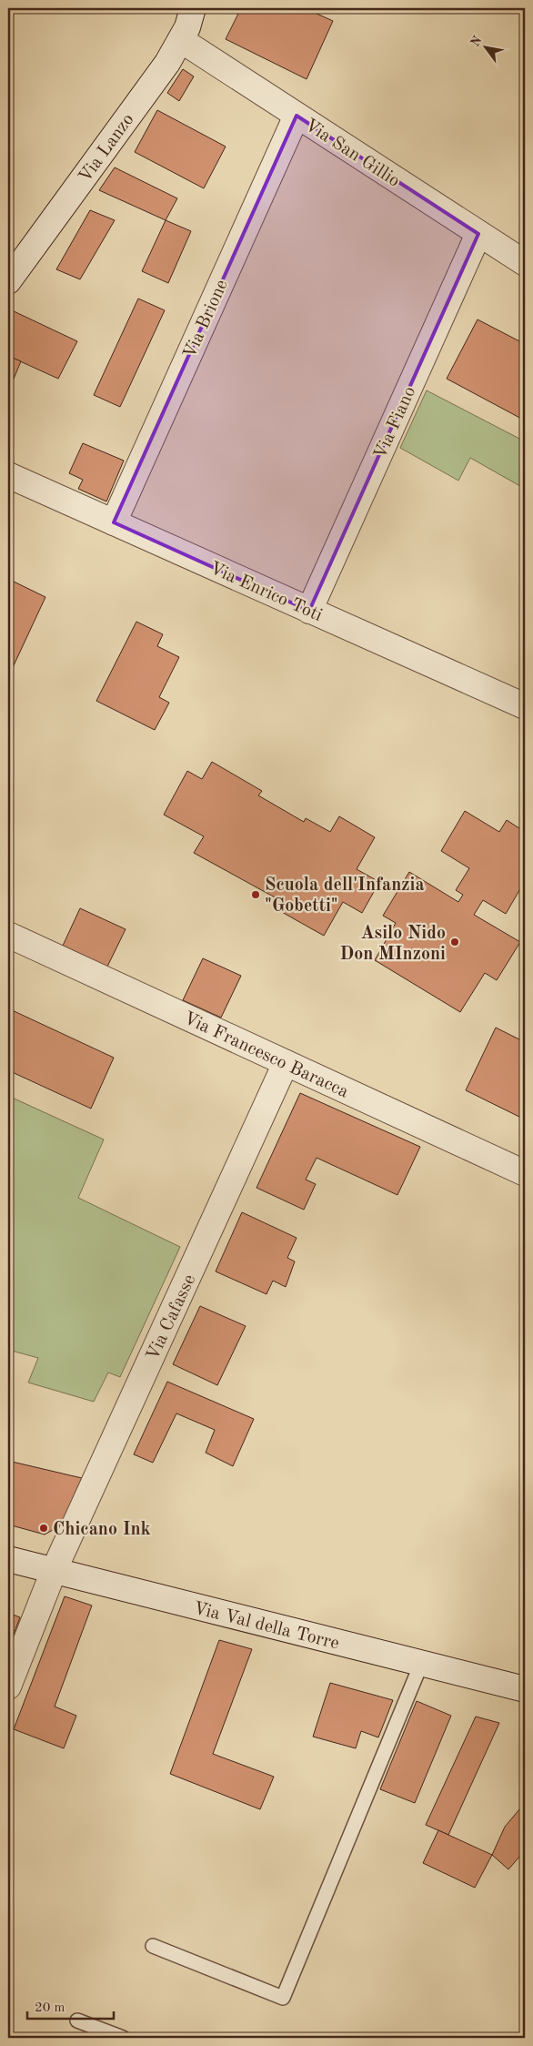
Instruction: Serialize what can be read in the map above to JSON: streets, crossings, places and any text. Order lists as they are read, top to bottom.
{
  "streets": {
    "street": [
      "Via Lanzo",
      "Via San Gillio",
      "Via Brione",
      "Via Fiano",
      "Via Enrico Toti",
      "Via Francesco Baracca",
      "Via Cafasse",
      "Via Val della Torre"
    ]
  },
  "crossings": [
    ["Via Lanzo", "Via San Gillio"],
    ["Via San Gillio", "Via Brione"],
    ["Via San Gillio", "Via Fiano"],
    ["Via Brione", "Via Enrico Toti"],
    ["Via Fiano", "Via Enrico Toti"],
    ["Via Francesco Baracca", "Via Cafasse"],
    ["Via Cafasse", "Via Val della Torre"]
  ],
  "places": ["Scuola dell'Infanzia \"Gobetti\"", "Asilo Nido Don MInzoni", "Chicano Ink"],
  "scale_bar": "20 m",
  "north": "top left"
}
